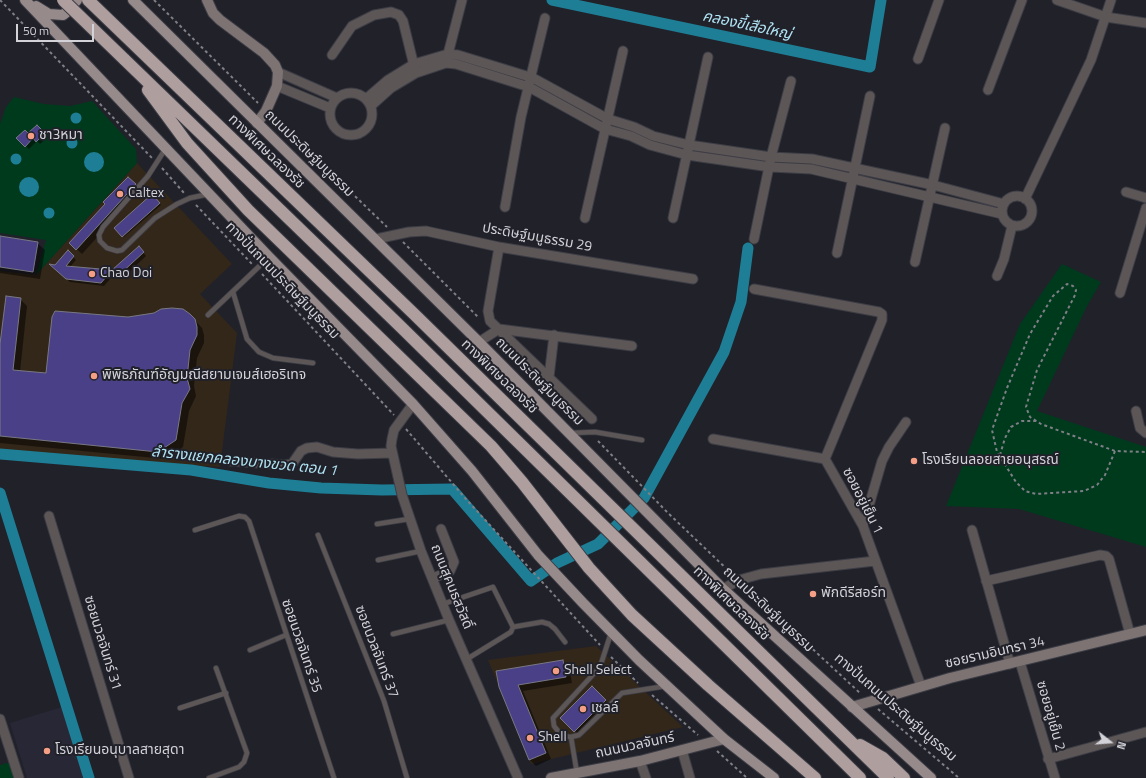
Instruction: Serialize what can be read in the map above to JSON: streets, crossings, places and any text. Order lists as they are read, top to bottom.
{
  "streets": {
    "highway": ["ทางพิเศษฉลองรัช"],
    "main road": ["ถนนประดิษฐ์มนูธรรม", "ซอยรามอินทรา 34", "ถนนนวลจันทร์"],
    "street": [
      "ประดิษฐ์มนูธรรม 29",
      "ซอยอยู่เย็น 1",
      "ถนนสุคนธสวัสดิ์",
      "ซอยนวลจันทร์ 31",
      "ซอยอยู่เย็น 2"
    ],
    "lane": ["ซอยนวลจันทร์ 35", "ซอยนวลจันทร์ 37"],
    "path": ["ทางปั่นถนนประดิษฐ์มนูธรรม"]
  },
  "crossings": [
    ["ถนนประดิษฐ์มนูธรรม", "ประดิษฐ์มนูธรรม 29"],
    ["ถนนประดิษฐ์มนูธรรม", "ซอยรามอินทรา 34"],
    ["ทางปั่นถนนประดิษฐ์มนูธรรม", "ถนนสุคนธสวัสดิ์"],
    ["ทางปั่นถนนประดิษฐ์มนูธรรม", "ซอยรามอินทรา 34"],
    ["ซอยอยู่เย็น 1", "ซอยรามอินทรา 34"],
    ["ซอยรามอินทรา 34", "ซอยอยู่เย็น 2"]
  ],
  "water": ["คลองขี้เสือใหญ่", "ลำรางแยกคลองบางขวด ตอน 1"],
  "places": [
    "ชา3หมา",
    "Caltex",
    "Chao Doi",
    "พิพิธภัณฑ์อัญมณีสยามเจมส์เฮอริเทจ",
    "โรงเรียนลอยสายอนุสรณ์",
    "พักดีรีสอร์ท",
    "Shell Select",
    "เชลล์",
    "Shell",
    "โรงเรียนอนุบาลสายสุดา"
  ],
  "scale_bar": "50 m",
  "north": "right"
}
